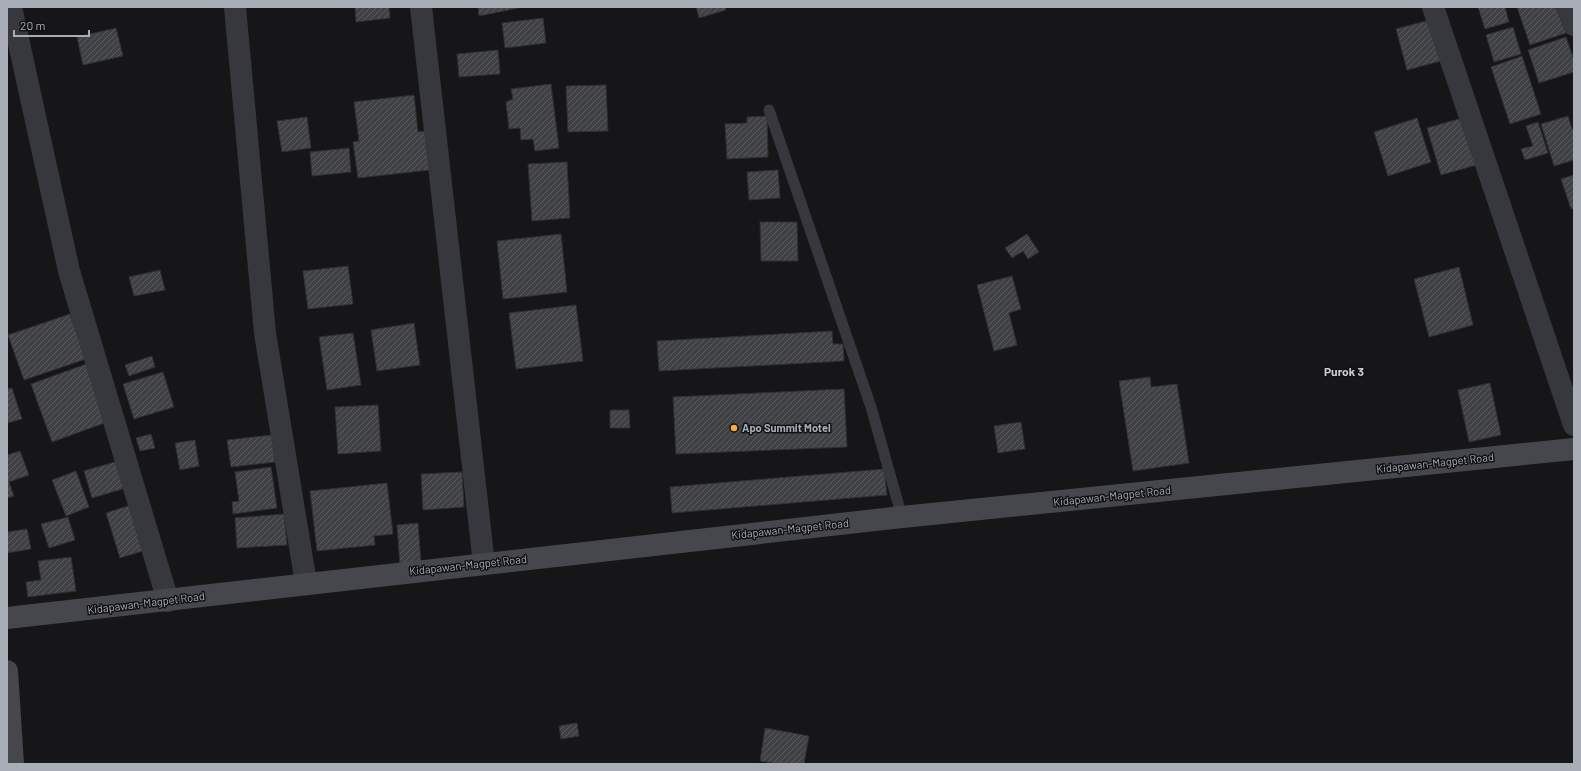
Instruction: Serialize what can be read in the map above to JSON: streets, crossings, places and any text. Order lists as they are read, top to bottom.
{
  "streets": {
    "main road": ["Kidapawan-Magpet Road"]
  },
  "districts": ["Purok 3"],
  "places": ["Apo Summit Motel"],
  "scale_bar": "20 m"
}
